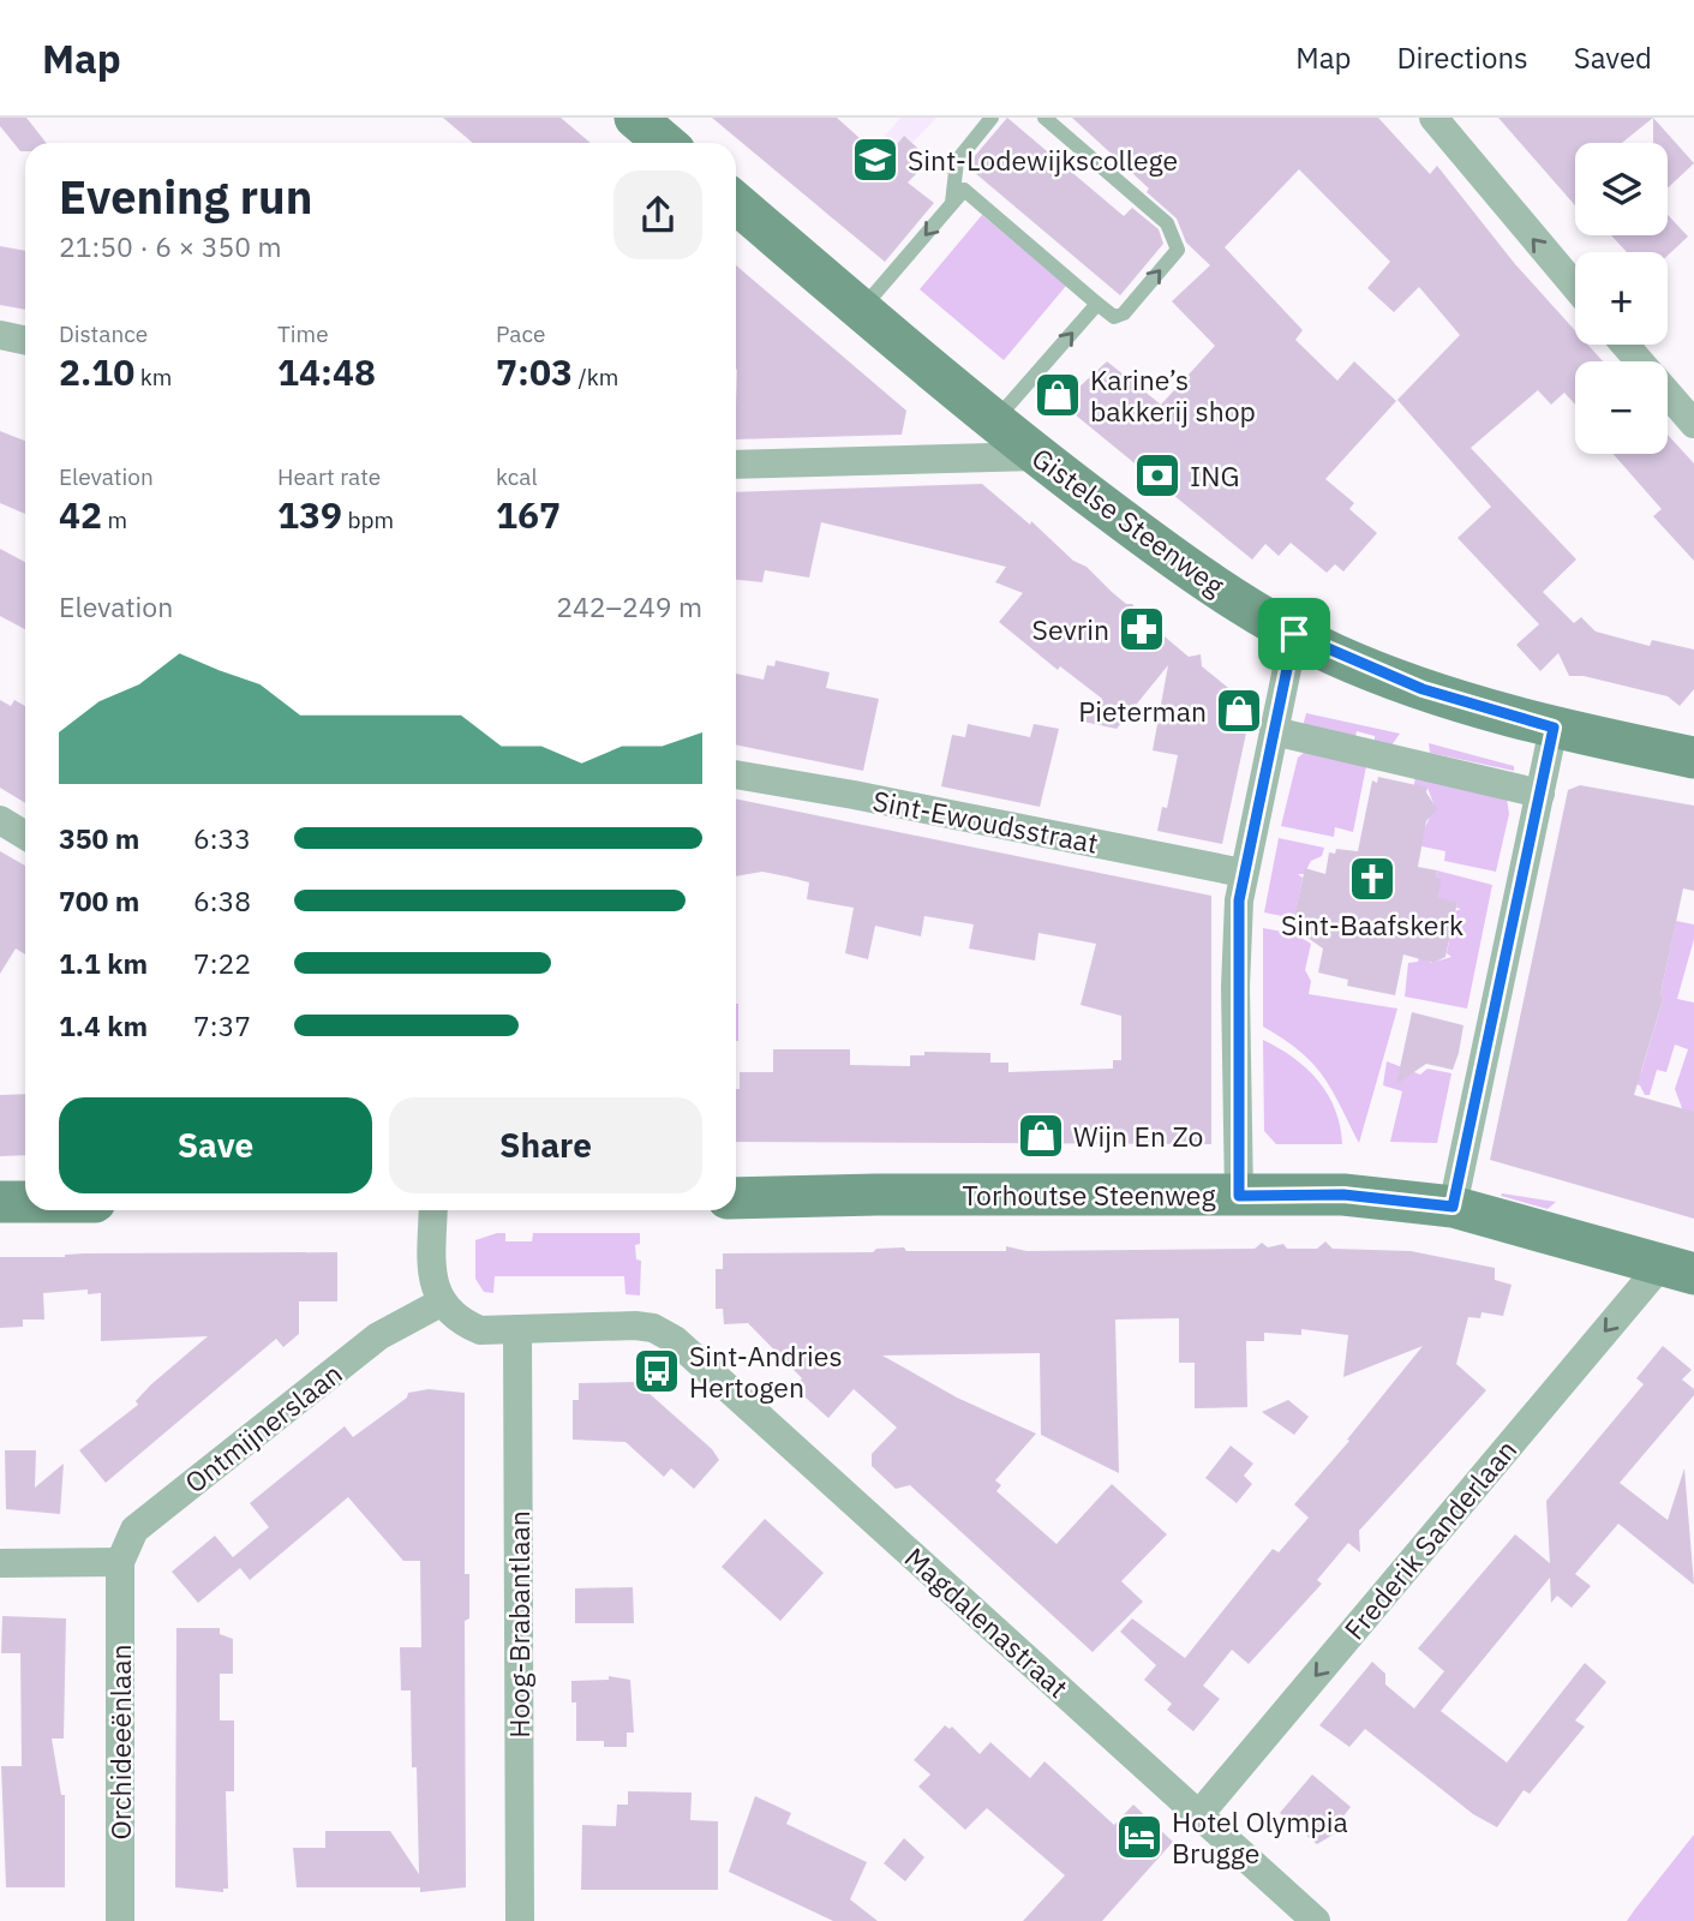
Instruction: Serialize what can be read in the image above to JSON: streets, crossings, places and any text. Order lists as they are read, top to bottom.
{
  "streets": {
    "main road": ["Gistelse Steenweg", "Torhoutse Steenweg"],
    "street": [
      "Sint-Ewoudsstraat",
      "Ontmijnerslaan",
      "Frederik Sanderlaan",
      "Magdalenastraat",
      "Hoog-Brabantlaan",
      "Orchideeënlaan"
    ]
  },
  "crossings": [
    ["Torhoutse Steenweg", "Frederik Sanderlaan"],
    ["Ontmijnerslaan", "Orchideeënlaan"],
    ["Frederik Sanderlaan", "Magdalenastraat"],
    ["Magdalenastraat", "Hoog-Brabantlaan"]
  ],
  "one_way": ["Frederik Sanderlaan"],
  "places": {
    "school or university": ["Sint-Lodewijkscollege"],
    "shop": ["Karine’s bakkerij shop", "Pieterman", "Wijn En Zo"],
    "bank": ["ING"],
    "pharmacy": ["Sevrin"],
    "church": ["Sint-Baafskerk"],
    "bus stop": ["Sint-Andries Hertogen"],
    "hotel": ["Hotel Olympia Brugge"]
  },
  "page": {
    "header": "Map",
    "nav": ["Map", "Directions", "Saved"],
    "map_buttons": ["+", "−"],
    "heading": ["Evening run", "21:50 · 6 × 350 m"],
    "stats": [
      ["Distance", "2.10 km"],
      ["Time", "14:48"],
      ["Pace", "7:03 /km"],
      ["Elevation", "42 m"],
      ["Heart rate", "139 bpm"],
      ["kcal", "167"]
    ],
    "chart": ["Elevation", "242–249 m"],
    "list": [
      {
        "name": "350 m",
        "note": "6:33"
      },
      {
        "name": "700 m",
        "note": "6:38"
      },
      {
        "name": "1.1 km",
        "note": "7:22"
      },
      {
        "name": "1.4 km",
        "note": "7:37"
      }
    ],
    "buttons": ["Save", "Share"]
  }
}
